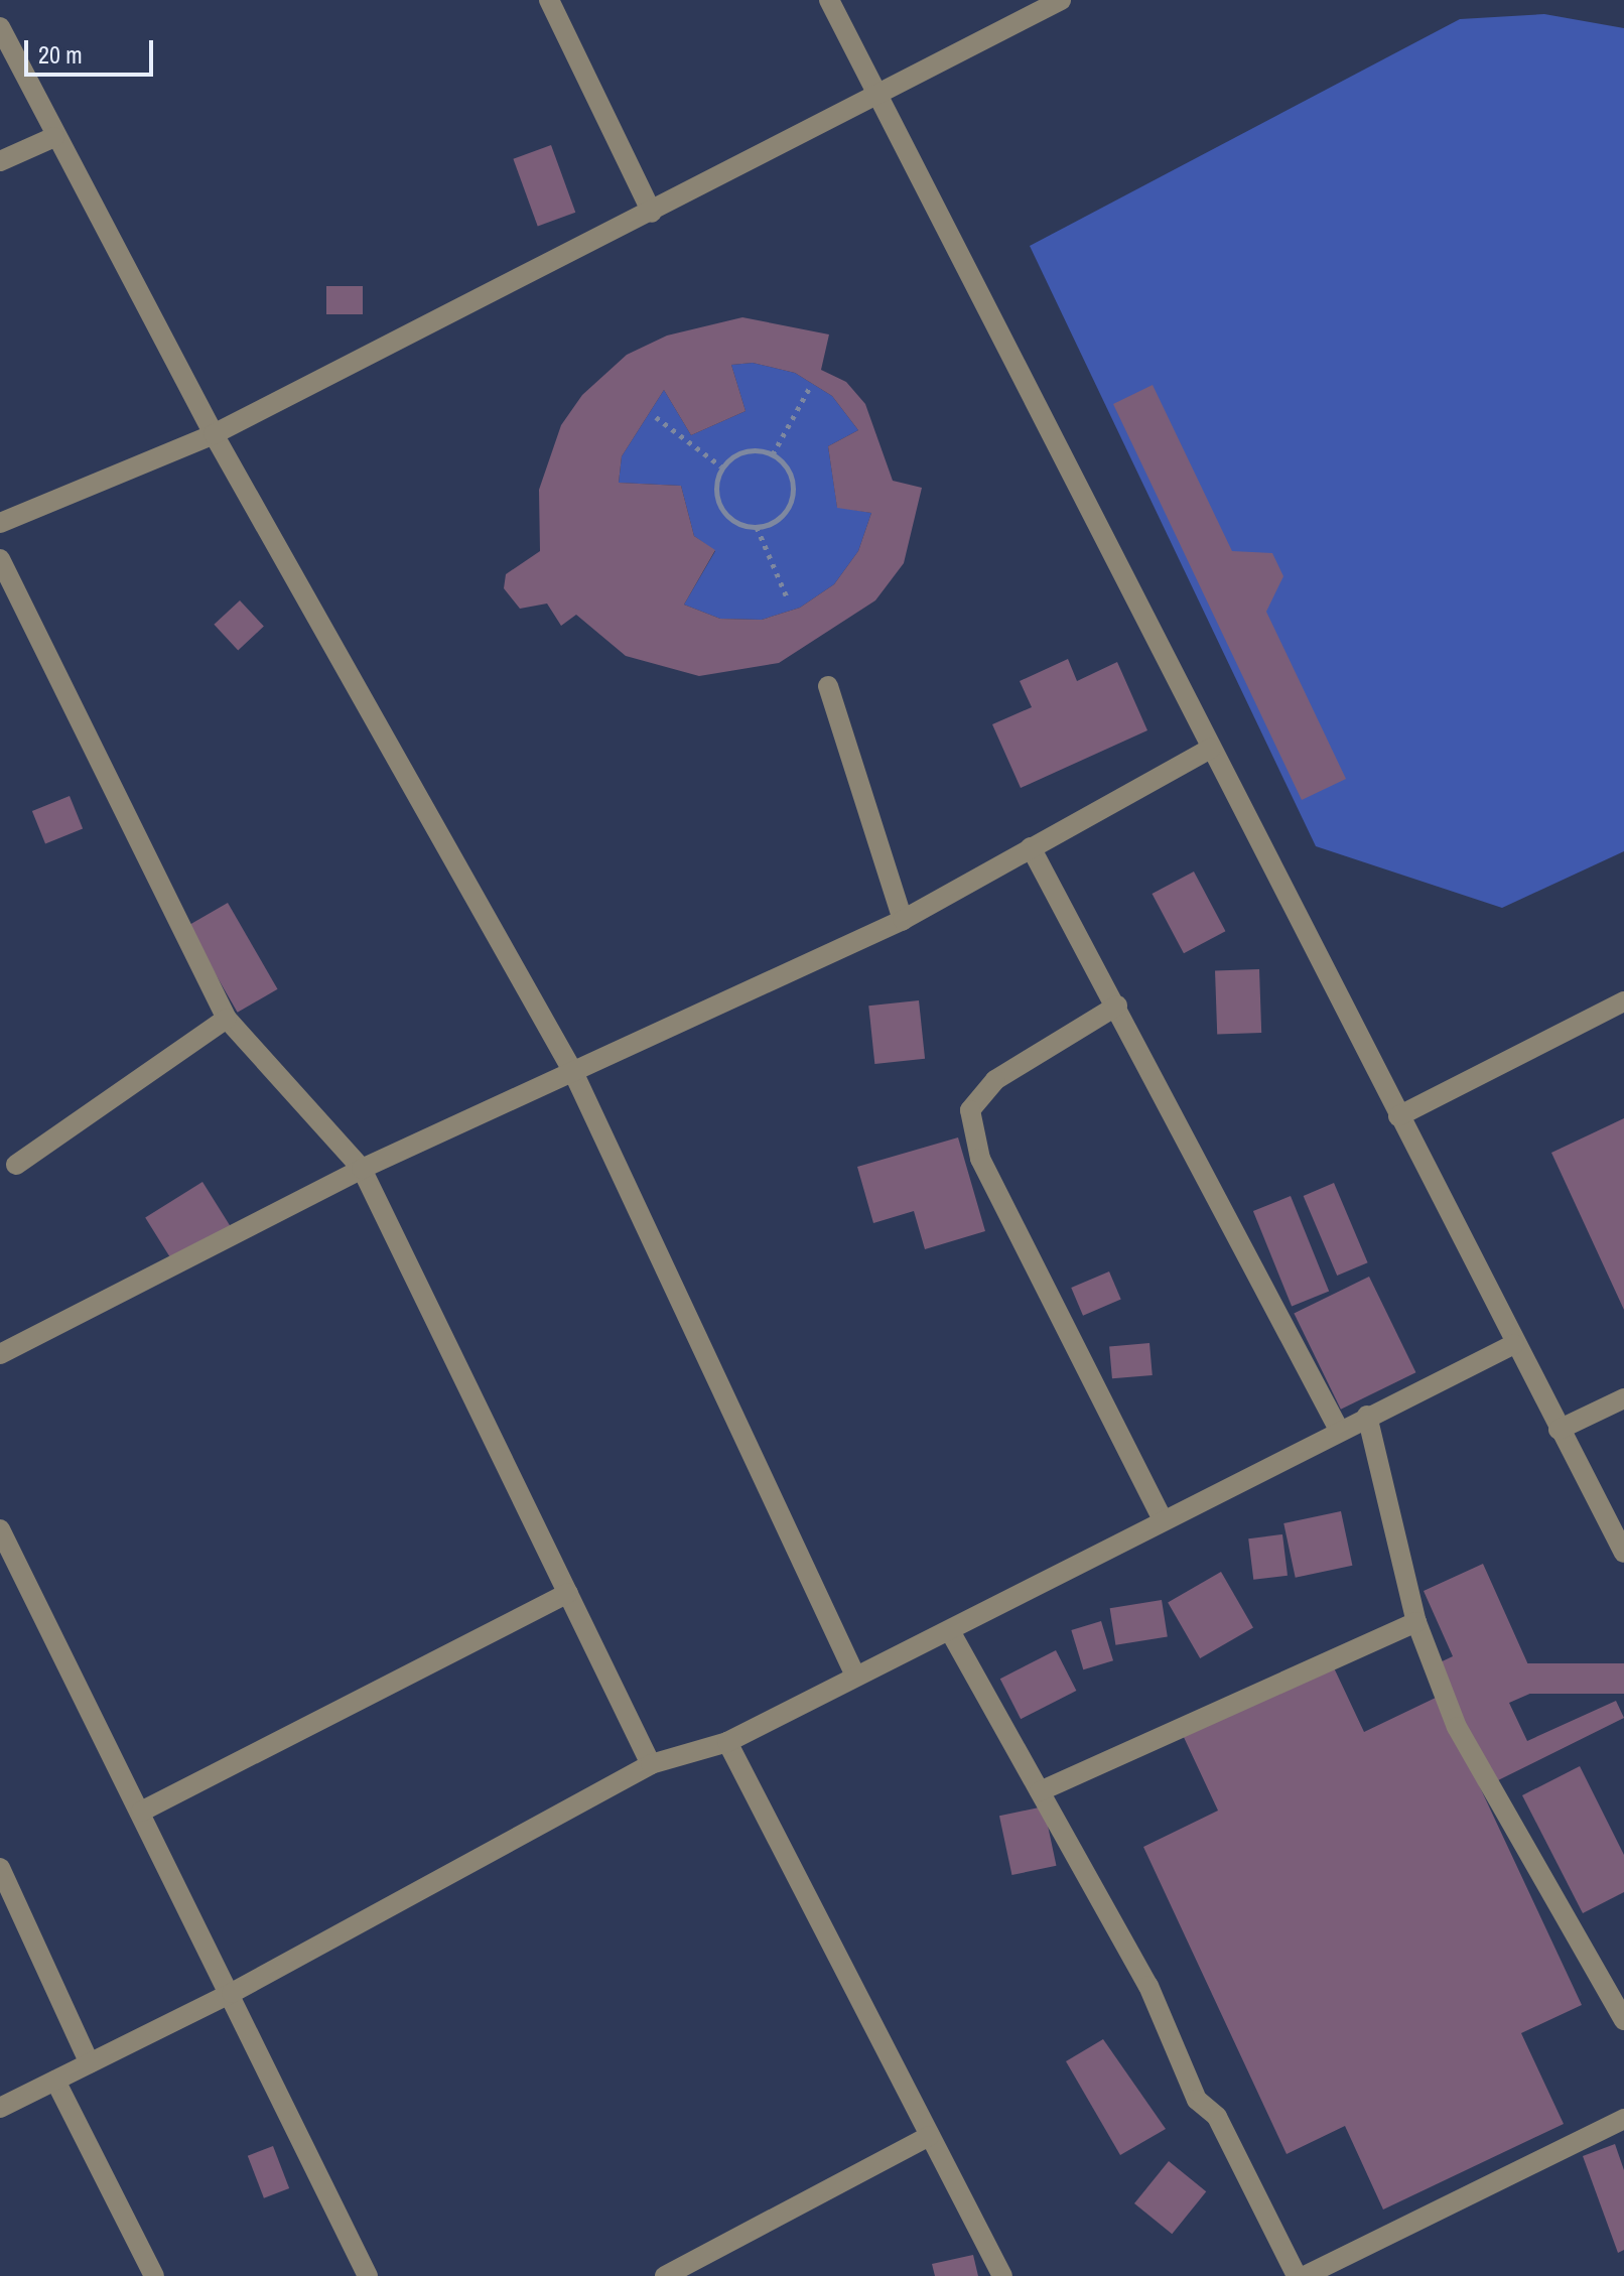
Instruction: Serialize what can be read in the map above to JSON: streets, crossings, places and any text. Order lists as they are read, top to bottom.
{
  "scale_bar": "20 m"
}
